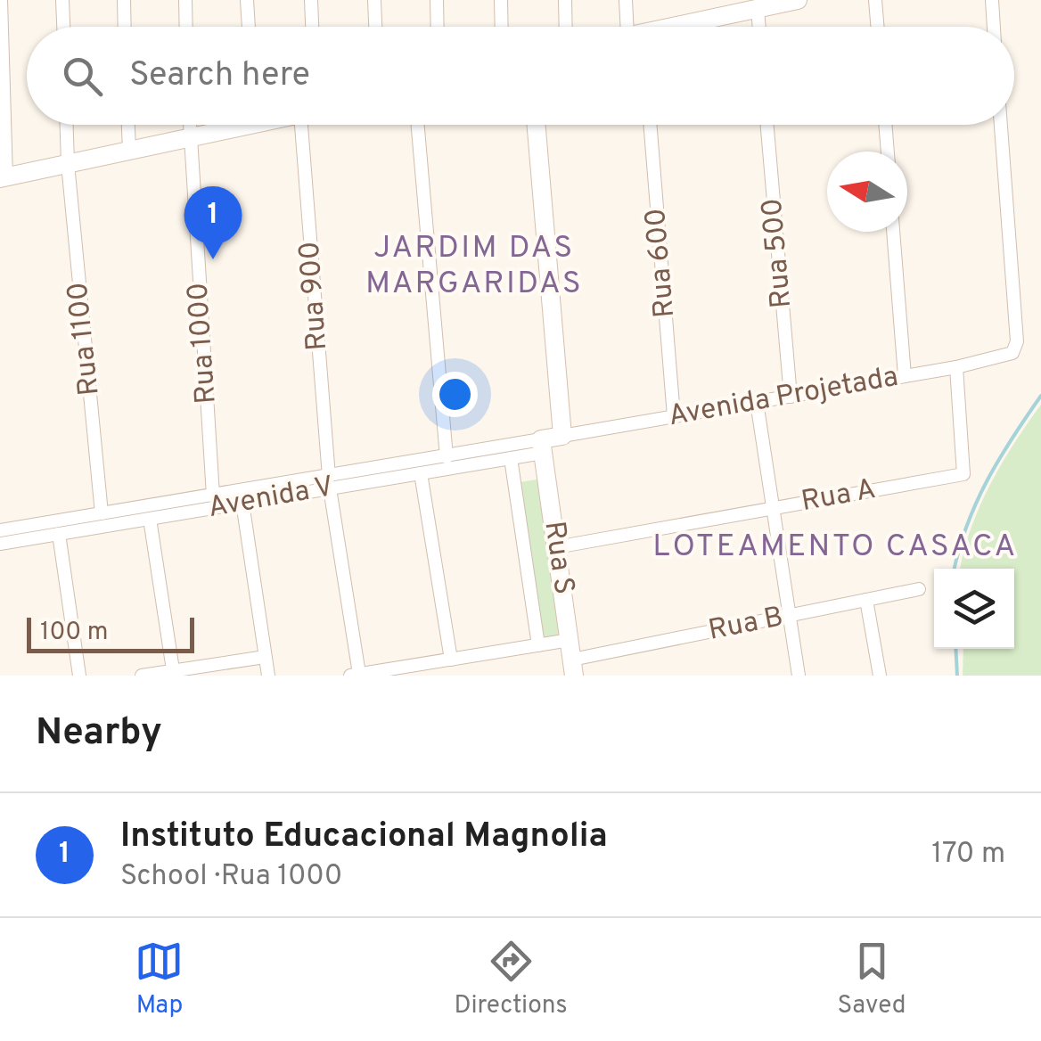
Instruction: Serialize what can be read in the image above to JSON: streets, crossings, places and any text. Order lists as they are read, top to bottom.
{
  "streets": {
    "street": [
      "Rua 500",
      "Rua 600",
      "Rua 900",
      "Rua 1100",
      "Rua 1000",
      "Avenida Projetada",
      "Rua A",
      "Avenida V",
      "Rua S",
      "Rua B"
    ]
  },
  "crossings": [
    ["Rua 500", "Avenida Projetada"],
    ["Rua 600", "Avenida Projetada"],
    ["Rua 900", "Avenida V"],
    ["Rua 1100", "Avenida V"],
    ["Rua 1000", "Avenida V"],
    ["Avenida Projetada", "Rua A"],
    ["Avenida Projetada", "Avenida V"],
    ["Avenida Projetada", "Rua S"],
    ["Rua A", "Rua S"],
    ["Avenida V", "Rua S"],
    ["Rua S", "Rua B"]
  ],
  "districts": ["JARDIM DAS MARGARIDAS", "LOTEAMENTO CASACA"],
  "scale_bar": "100 m",
  "north": "left",
  "page": {
    "search": "Search here",
    "pins": "1",
    "scale": "100 m",
    "heading": "Nearby",
    "list": [
      {
        "mark": "1",
        "name": "Instituto Educacional Magnolia",
        "note": "School · Rua 1000",
        "value": "170 m"
      }
    ],
    "nav": ["Map", "Directions", "Saved"]
  }
}
